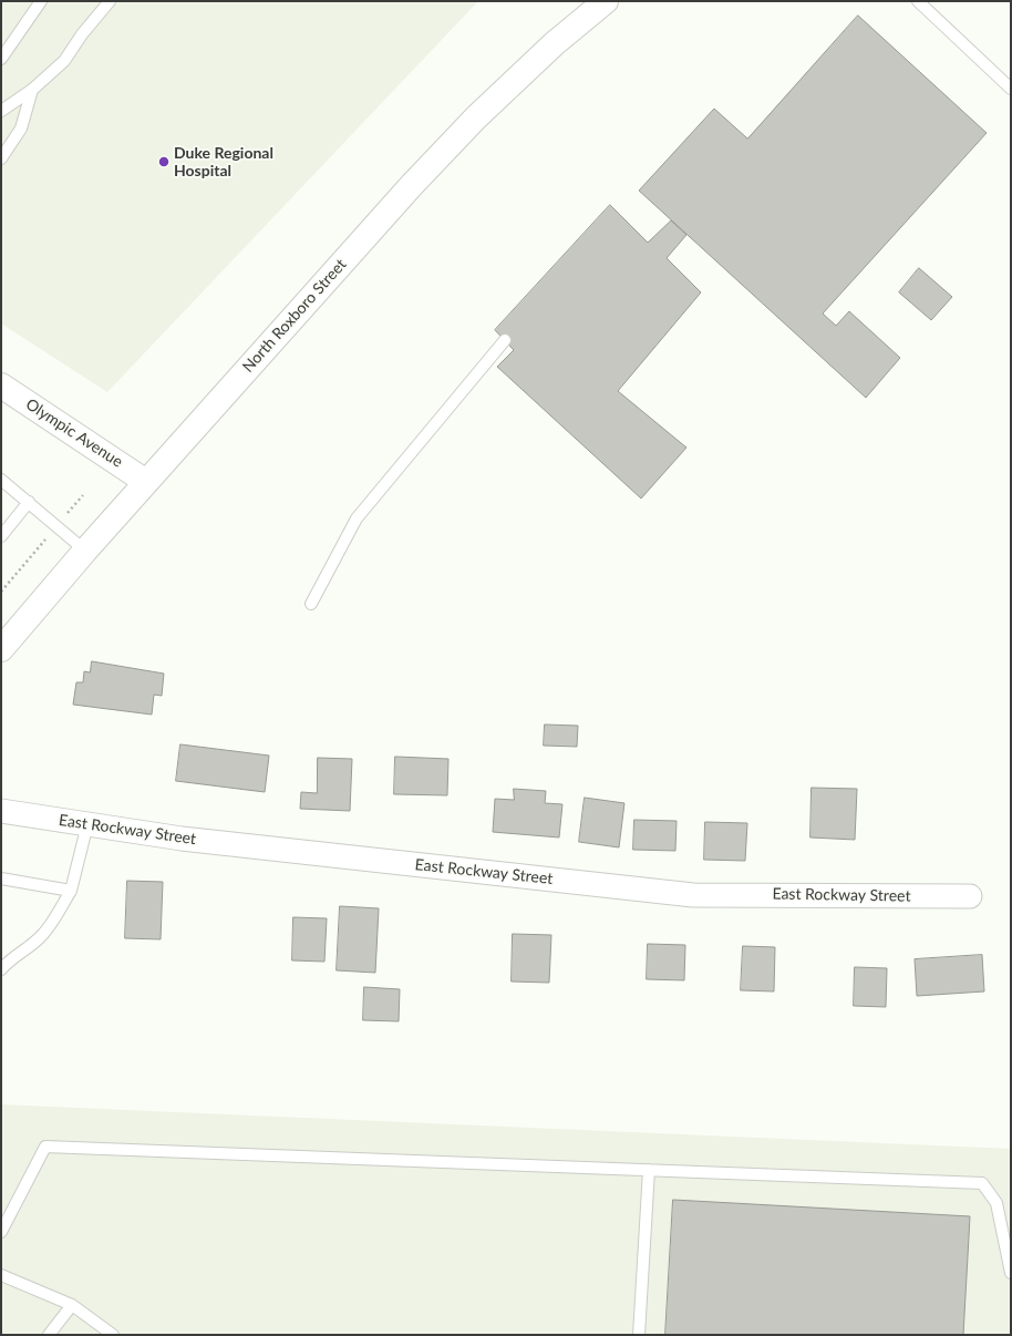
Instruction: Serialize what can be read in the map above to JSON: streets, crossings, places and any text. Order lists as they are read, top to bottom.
{
  "streets": {
    "main road": ["North Roxboro Street", "Olympic Avenue"],
    "street": ["East Rockway Street"]
  },
  "crossings": [
    ["North Roxboro Street", "Olympic Avenue"]
  ],
  "places": ["Duke Regional Hospital"]
}
